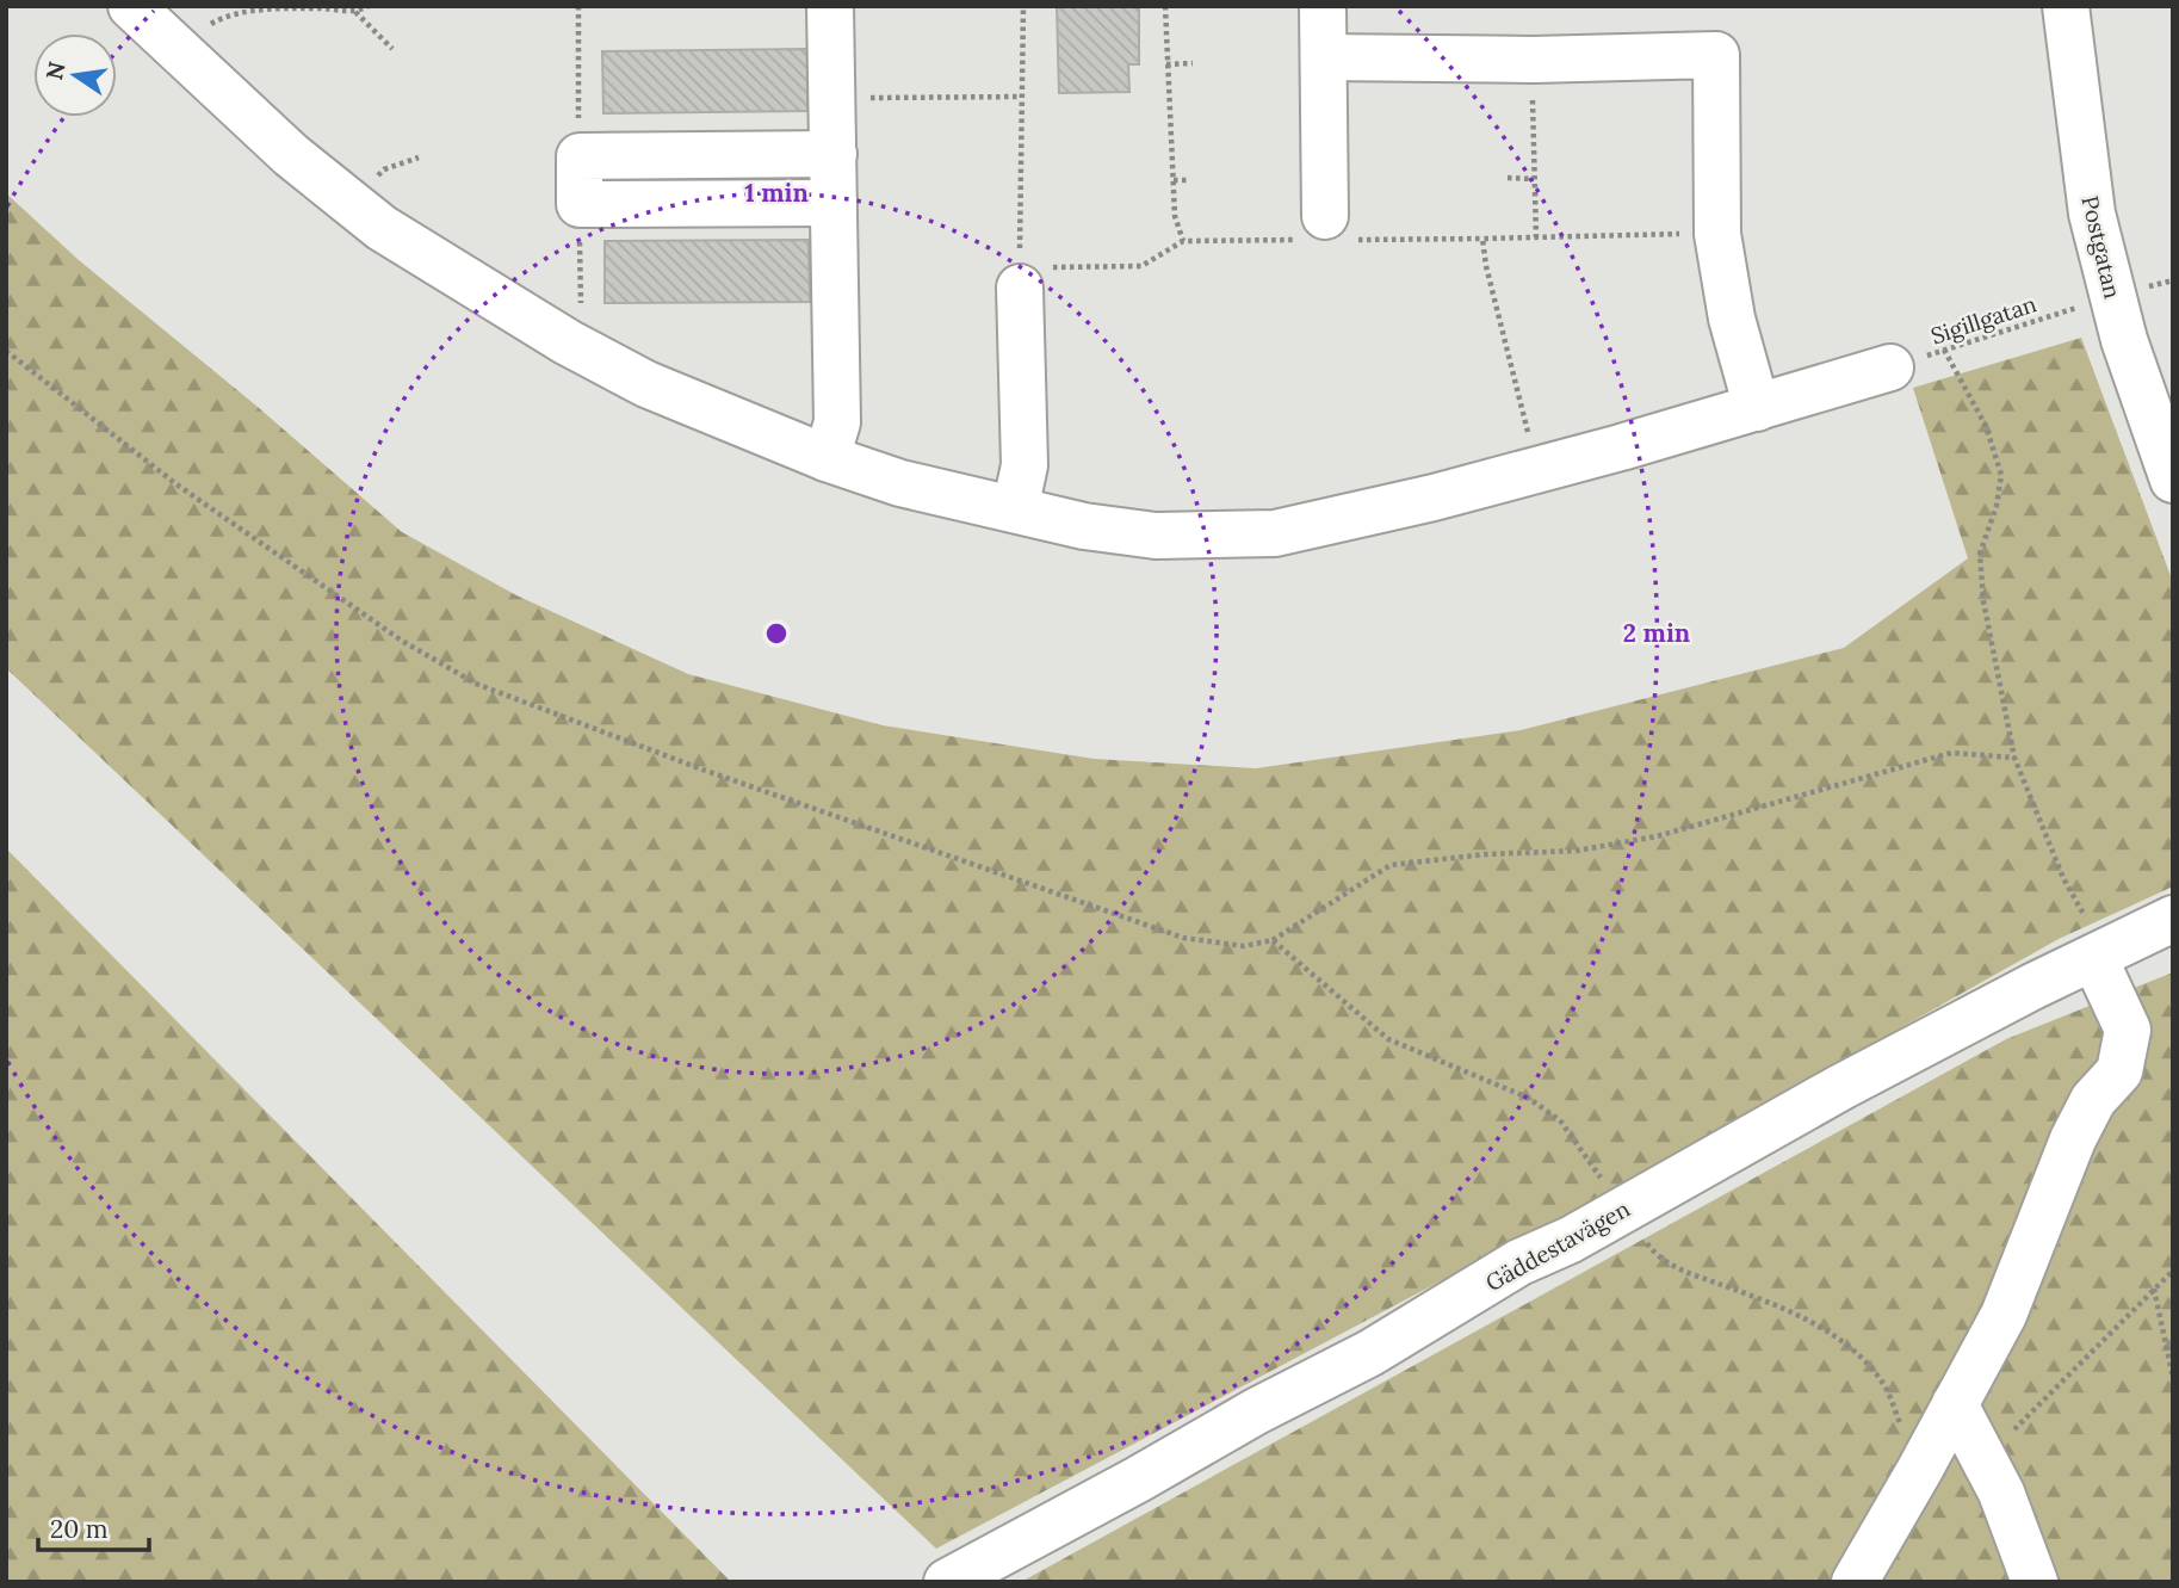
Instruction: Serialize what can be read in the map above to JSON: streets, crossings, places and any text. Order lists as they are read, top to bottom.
{
  "streets": {
    "street": ["Postgatan", "Gäddestavägen"],
    "path": ["Sigillgatan"]
  },
  "scale_bar": "20 m",
  "north": "left",
  "rings": ["1 min", "2 min"]
}
